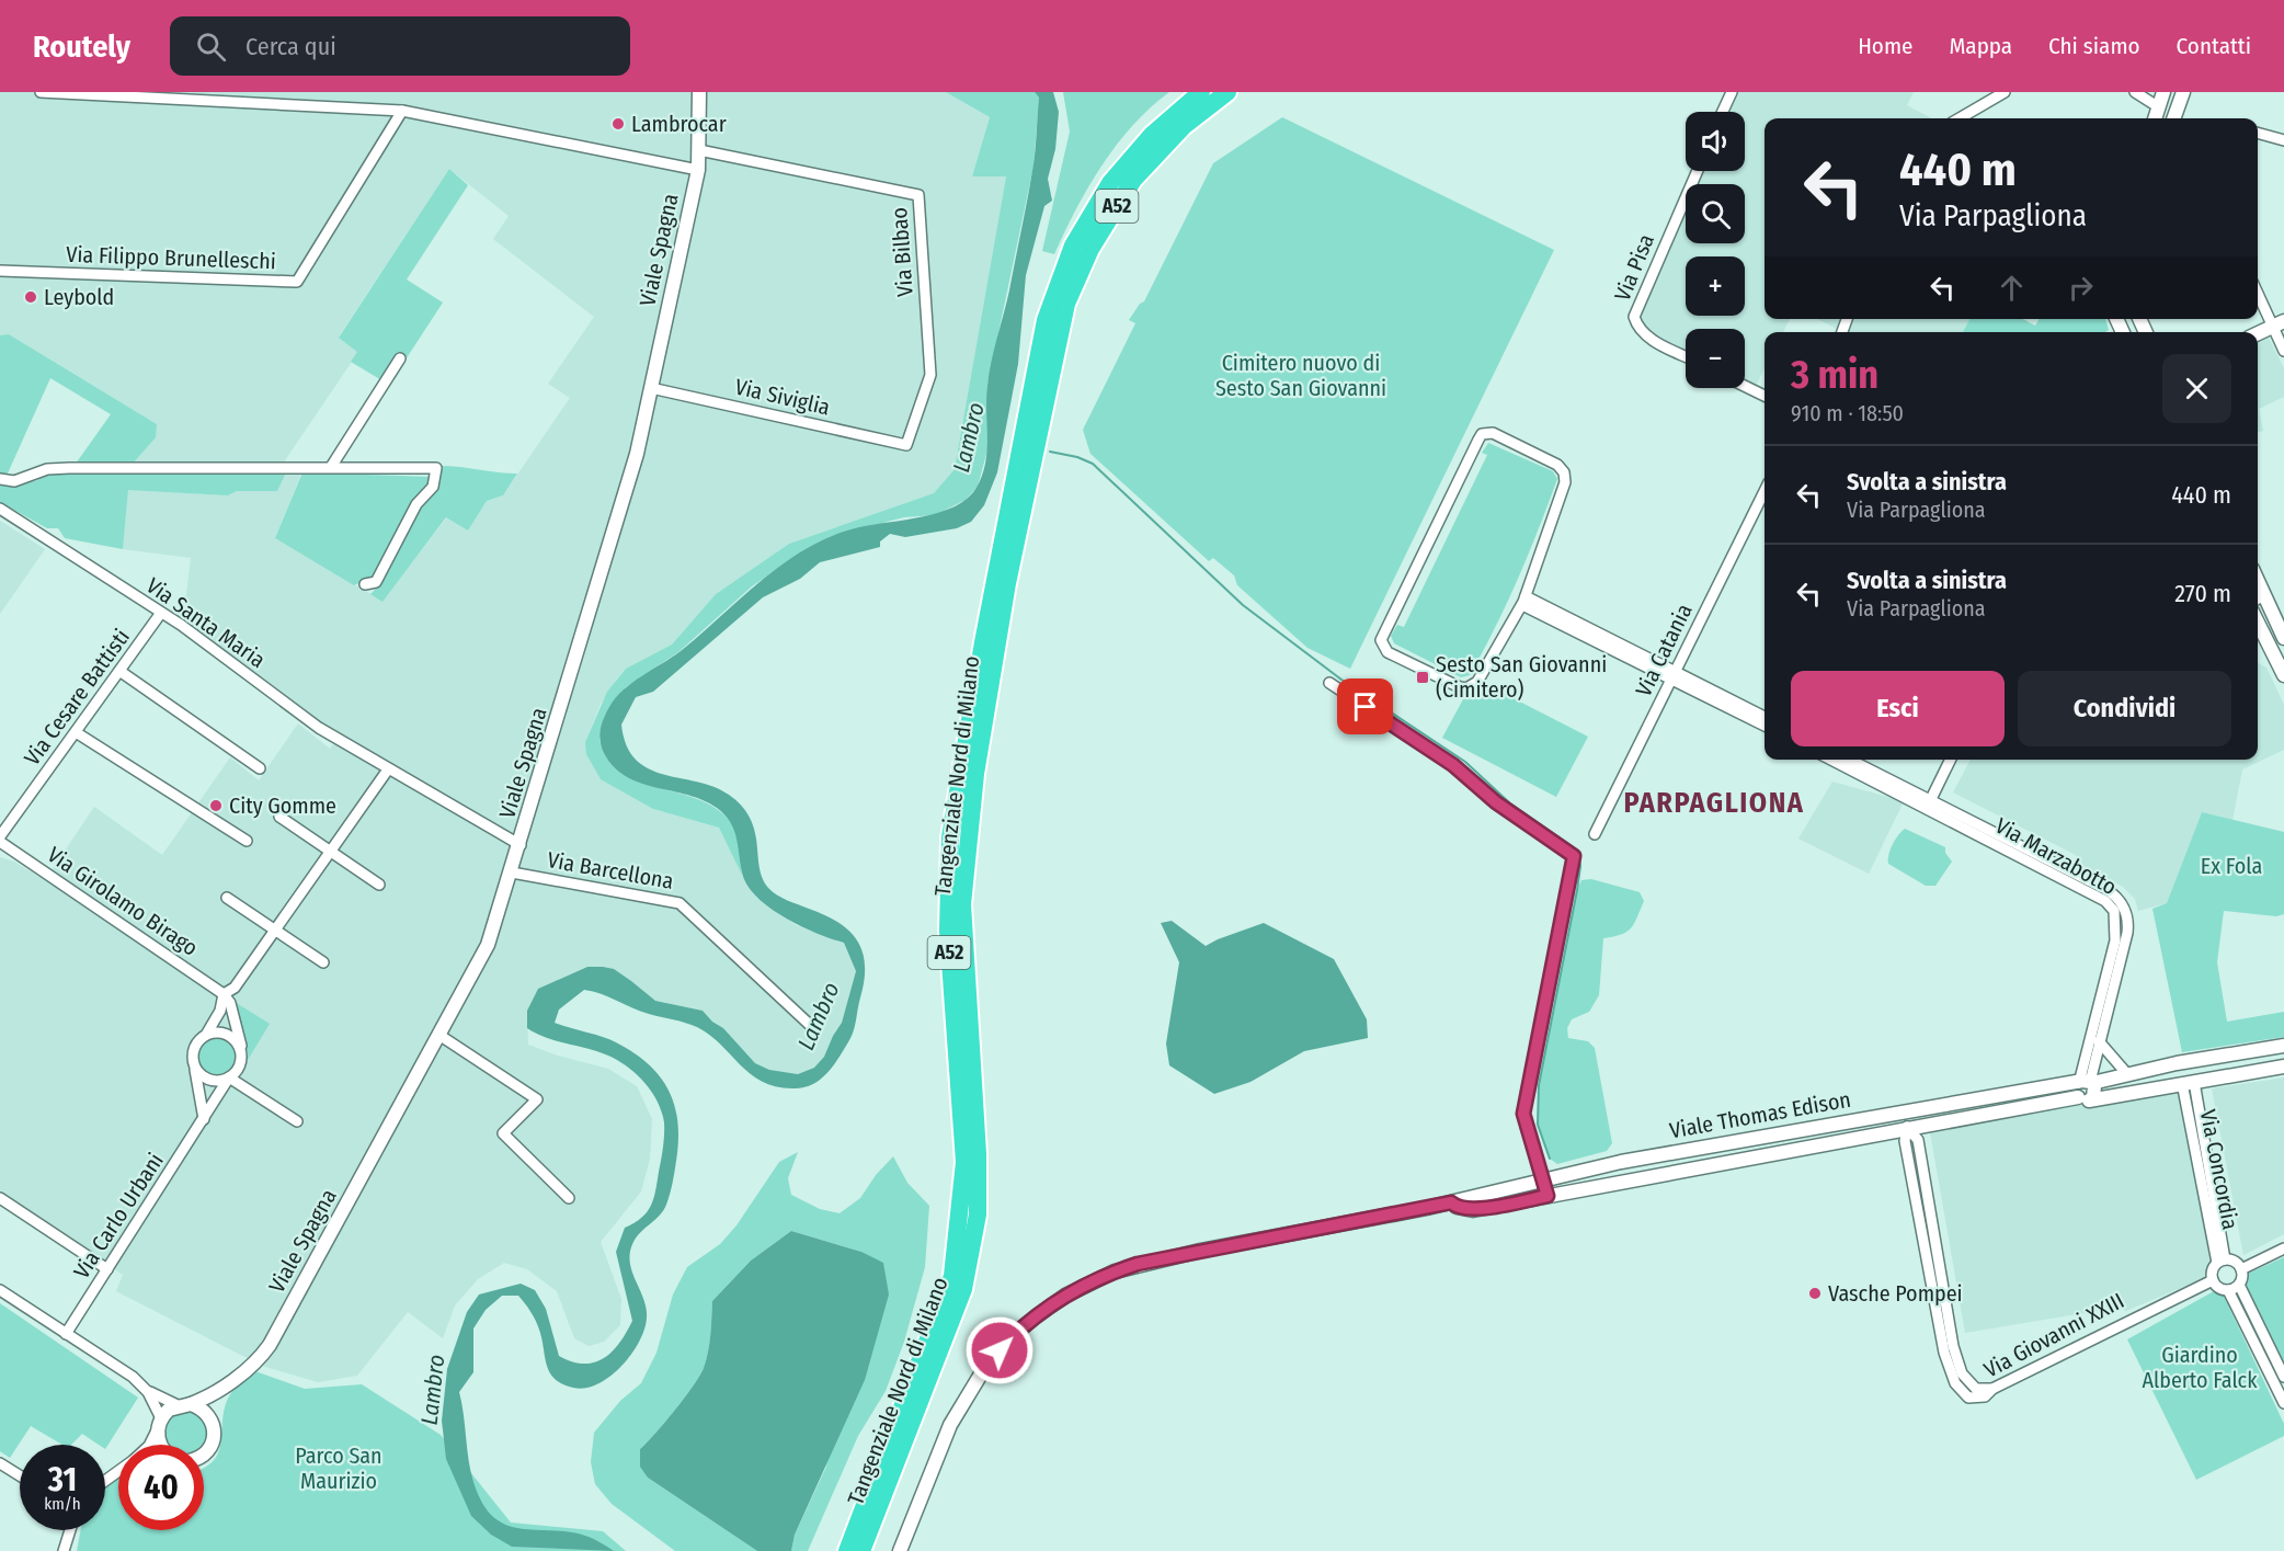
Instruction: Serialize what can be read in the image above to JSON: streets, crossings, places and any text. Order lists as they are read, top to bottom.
{
  "streets": {
    "highway": ["A52", "Tangenziale Nord di Milano"],
    "street": [
      "Viale Spagna",
      "Via Bilbao",
      "Via Filippo Brunelleschi",
      "Via Pisa",
      "Via Siviglia",
      "Via Santa Maria",
      "Via Catania",
      "Via Cesare Battisti",
      "Via Marzabotto",
      "Via Barcellona",
      "Via Girolamo Birago",
      "Viale Thomas Edison",
      "Via Concordia",
      "Via Carlo Urbani",
      "Via Giovanni XXIII"
    ]
  },
  "crossings": [
    ["Viale Spagna", "Via Bilbao"],
    ["Viale Spagna", "Via Siviglia"],
    ["Viale Spagna", "Via Santa Maria"],
    ["Viale Spagna", "Via Barcellona"],
    ["Via Bilbao", "Via Siviglia"],
    ["Via Santa Maria", "Via Cesare Battisti"],
    ["Via Marzabotto", "Viale Thomas Edison"],
    ["Viale Thomas Edison", "Via Giovanni XXIII"],
    ["Via Concordia", "Via Giovanni XXIII"]
  ],
  "districts": ["PARPAGLIONA"],
  "water": ["Lambro"],
  "parks": [
    "Cimitero nuovo di Sesto San Giovanni",
    "Ex Fola",
    "Giardino Alberto Falck",
    "Parco San Maurizio"
  ],
  "places": {
    "other": [
      "Lambrocar",
      "Leybold",
      "City Gomme",
      "Vasche Pompei"
    ],
    "transit": ["Sesto San Giovanni (Cimitero)"]
  },
  "page": {
    "header": "Routely",
    "search": "Cerca qui",
    "nav": [
      "Home",
      "Mappa",
      "Chi siamo",
      "Contatti"
    ],
    "map_buttons": ["+", "−"],
    "turn": ["440 m", "Via Parpagliona"],
    "heading": ["3 min", "910 m · 18:50"],
    "list": [
      {
        "name": "Svolta a sinistra",
        "note": "Via Parpagliona",
        "value": "440 m"
      },
      {
        "name": "Svolta a sinistra",
        "note": "Via Parpagliona",
        "value": "270 m"
      }
    ],
    "buttons": ["Esci", "Condividi"],
    "speed": "31 km/h",
    "limit": "40"
  }
}
